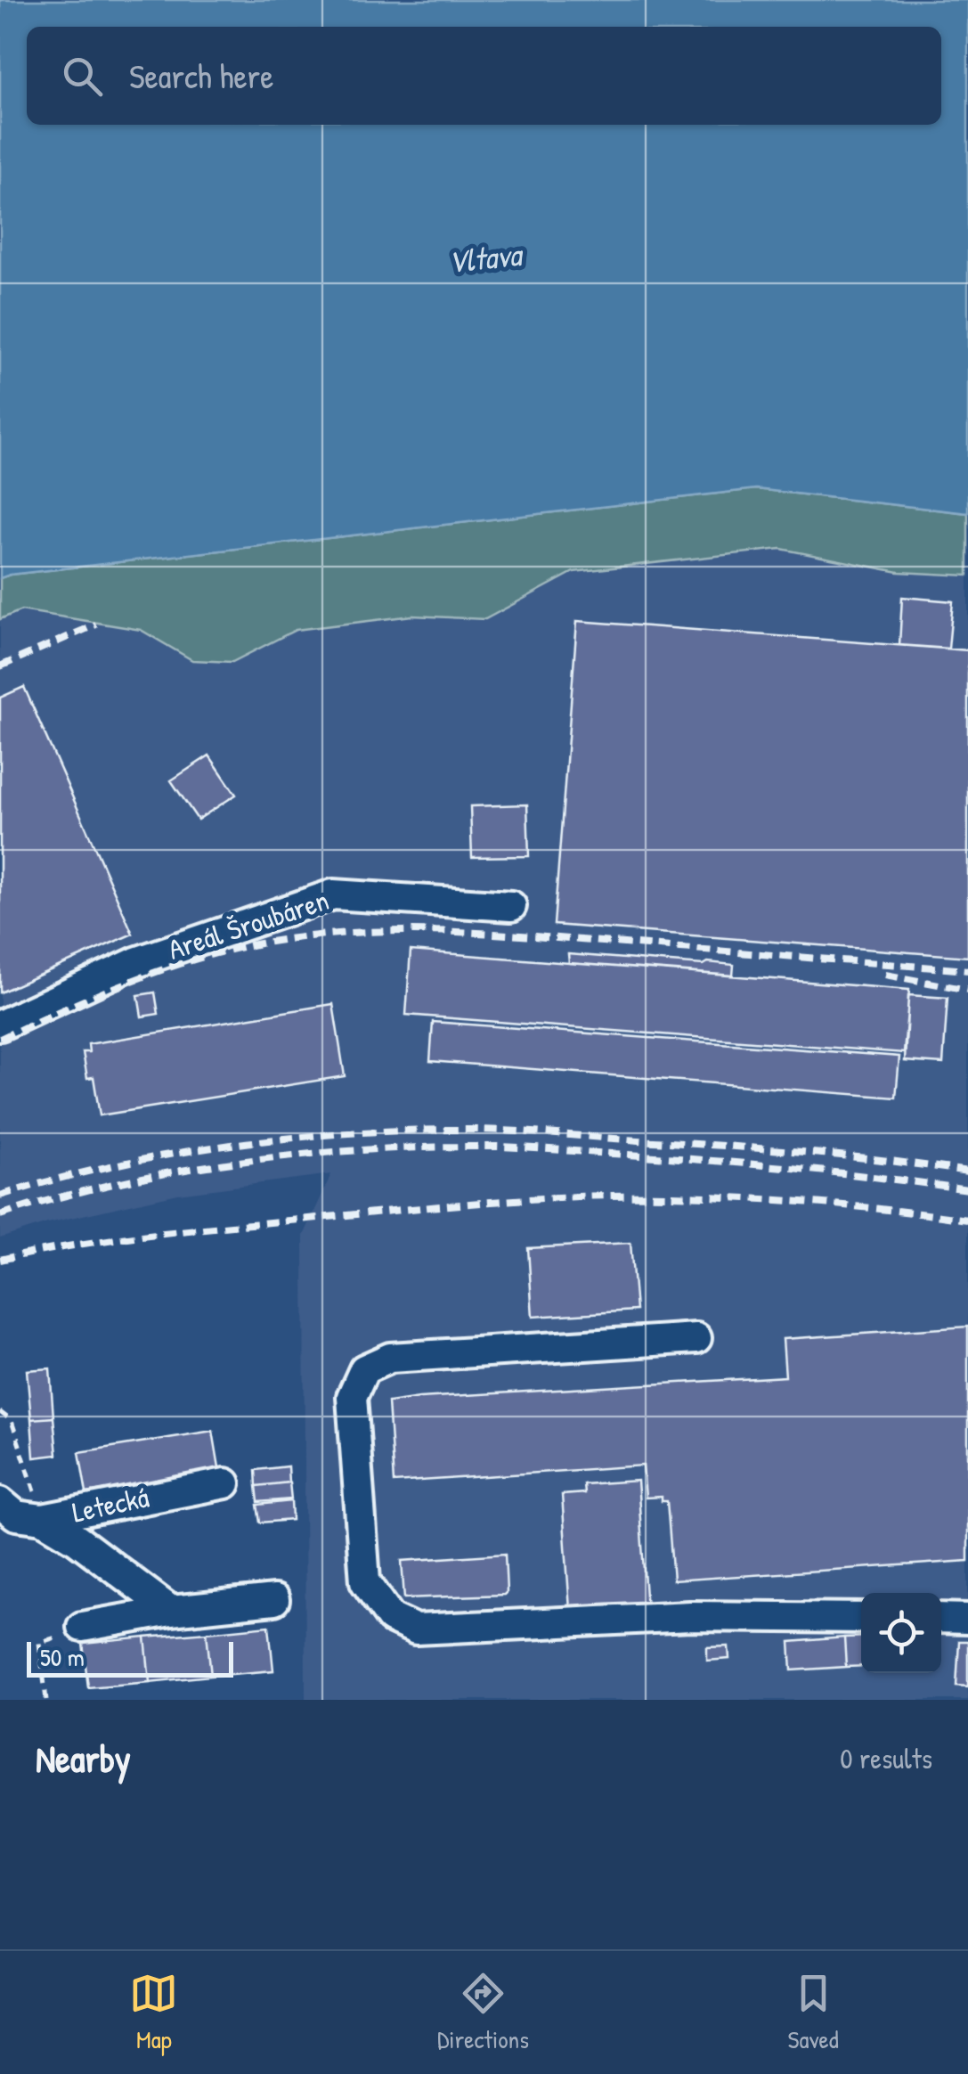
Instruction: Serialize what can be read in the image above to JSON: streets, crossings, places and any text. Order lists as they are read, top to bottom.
{
  "streets": {
    "lane": ["Areál Šroubáren", "Letecká"]
  },
  "water": ["Vltava"],
  "scale_bar": "50 m",
  "page": {
    "search": "Search here",
    "scale": "50 m",
    "heading": ["Nearby", "0 results"],
    "nav": ["Map", "Directions", "Saved"]
  }
}
